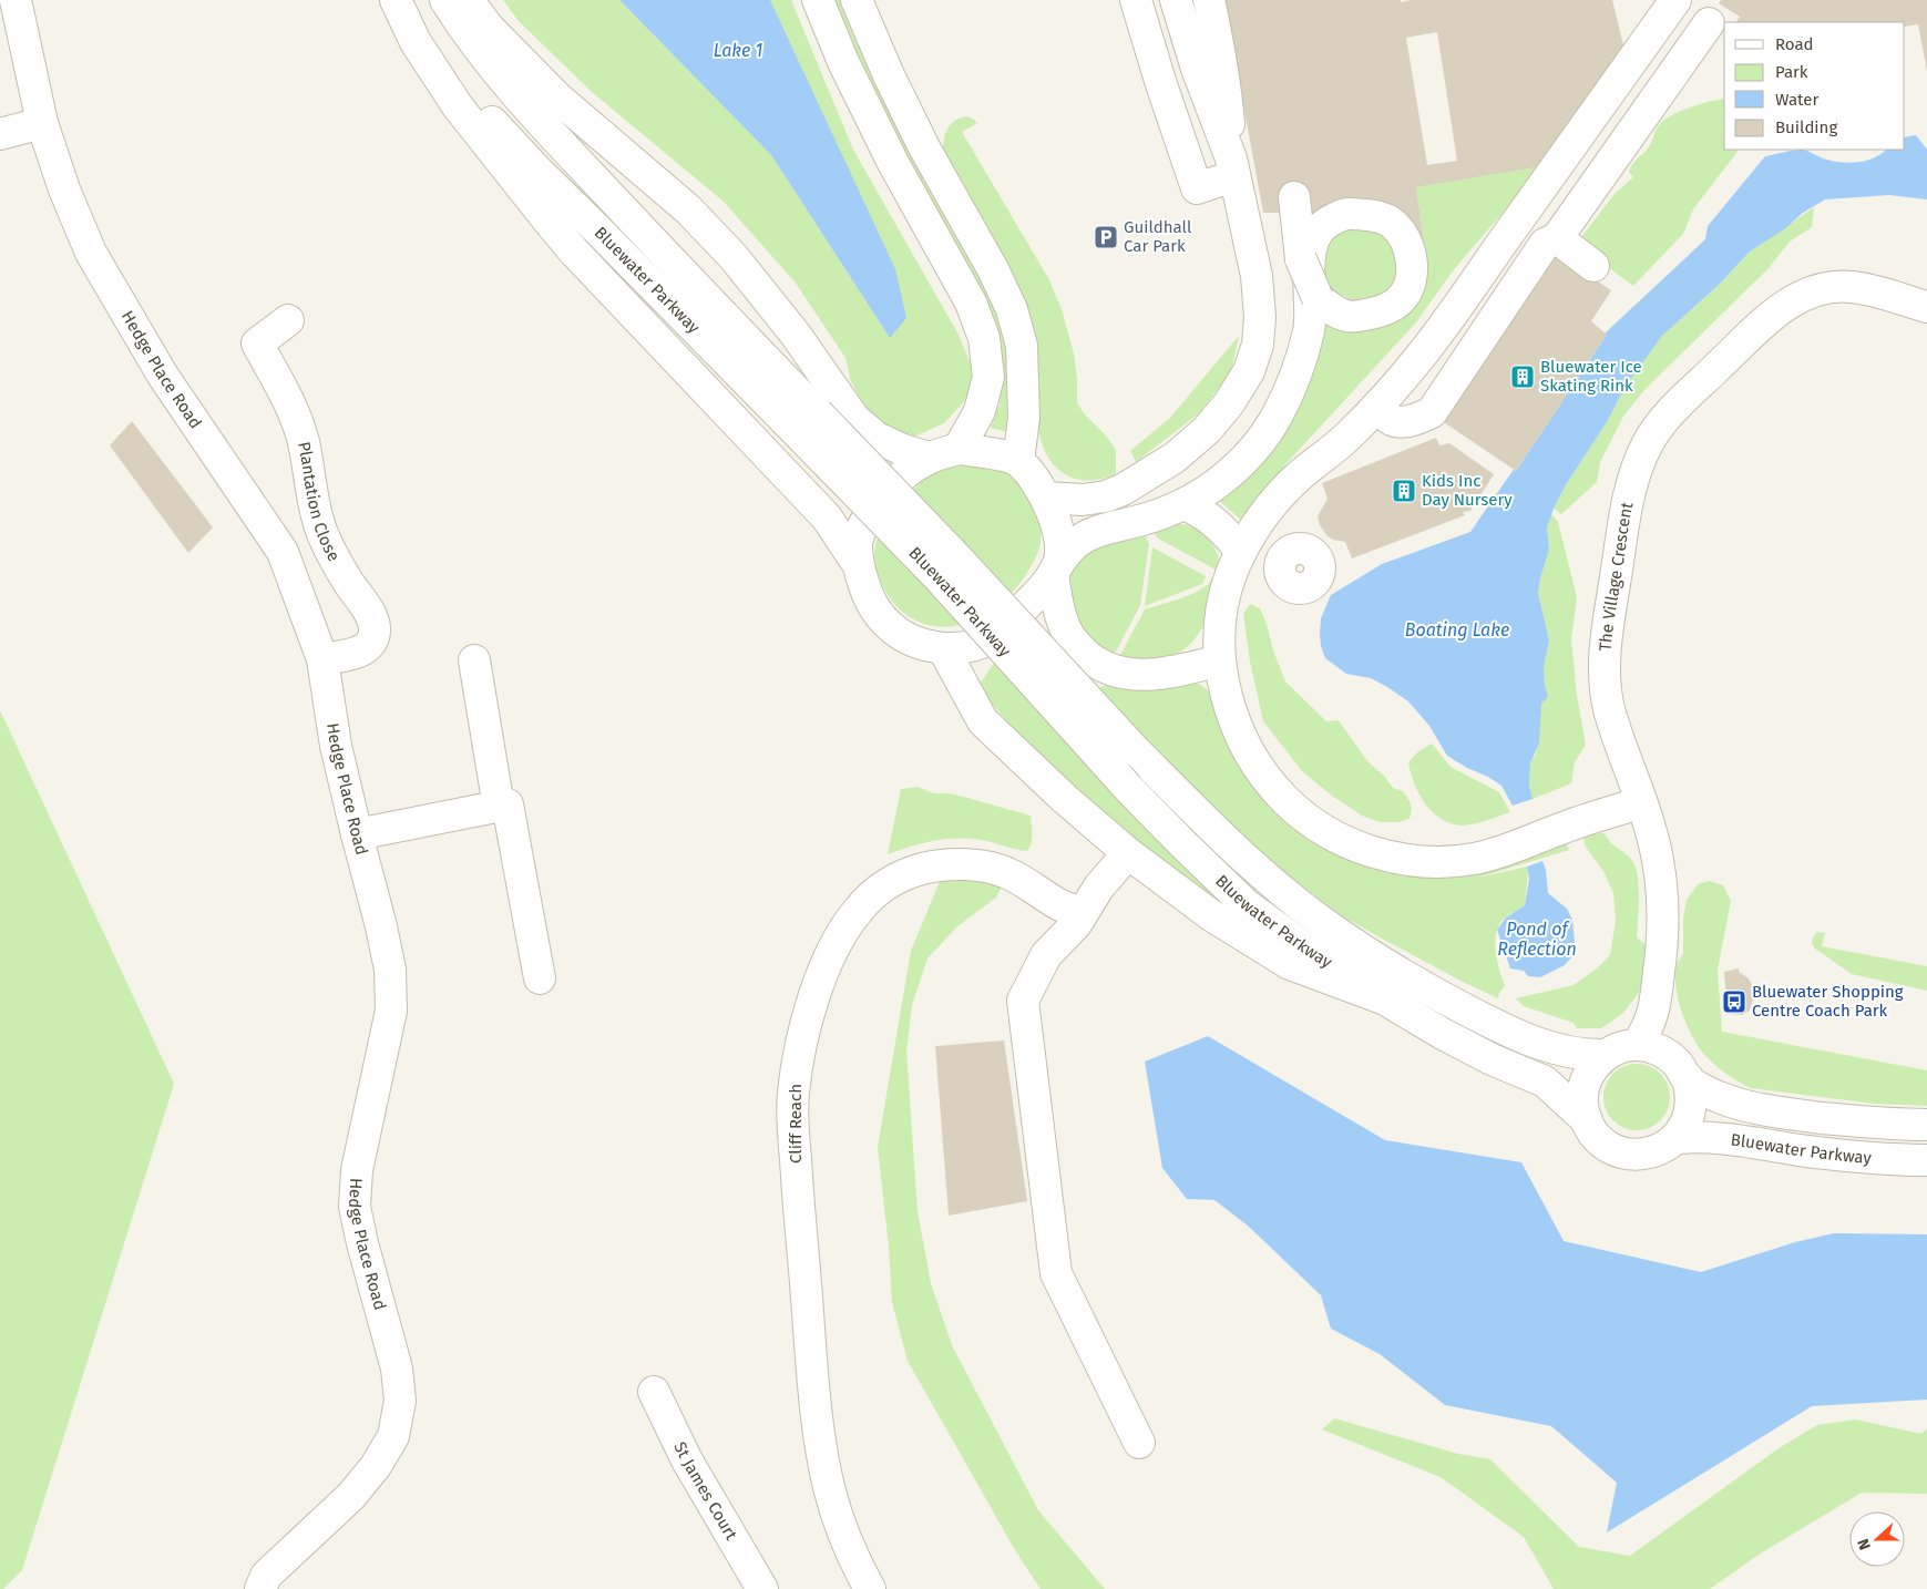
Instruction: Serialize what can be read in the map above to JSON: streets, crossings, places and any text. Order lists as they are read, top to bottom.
{
  "streets": {
    "street": [
      "Bluewater Parkway",
      "Hedge Place Road",
      "Plantation Close",
      "The Village Crescent",
      "Cliff Reach",
      "St James Court"
    ]
  },
  "crossings": [
    ["Bluewater Parkway", "The Village Crescent"],
    ["Hedge Place Road", "Plantation Close"]
  ],
  "water": ["Lake 1", "Boating Lake", "Pond of Reflection"],
  "places": {
    "parking": ["Guildhall Car Park"],
    "building": ["Bluewater Ice Skating Rink", "Kids Inc Day Nursery"],
    "bus stop": ["Bluewater Shopping Centre Coach Park"]
  },
  "legend": [
    "Road",
    "Park",
    "Water",
    "Building"
  ],
  "north": "left"
}
